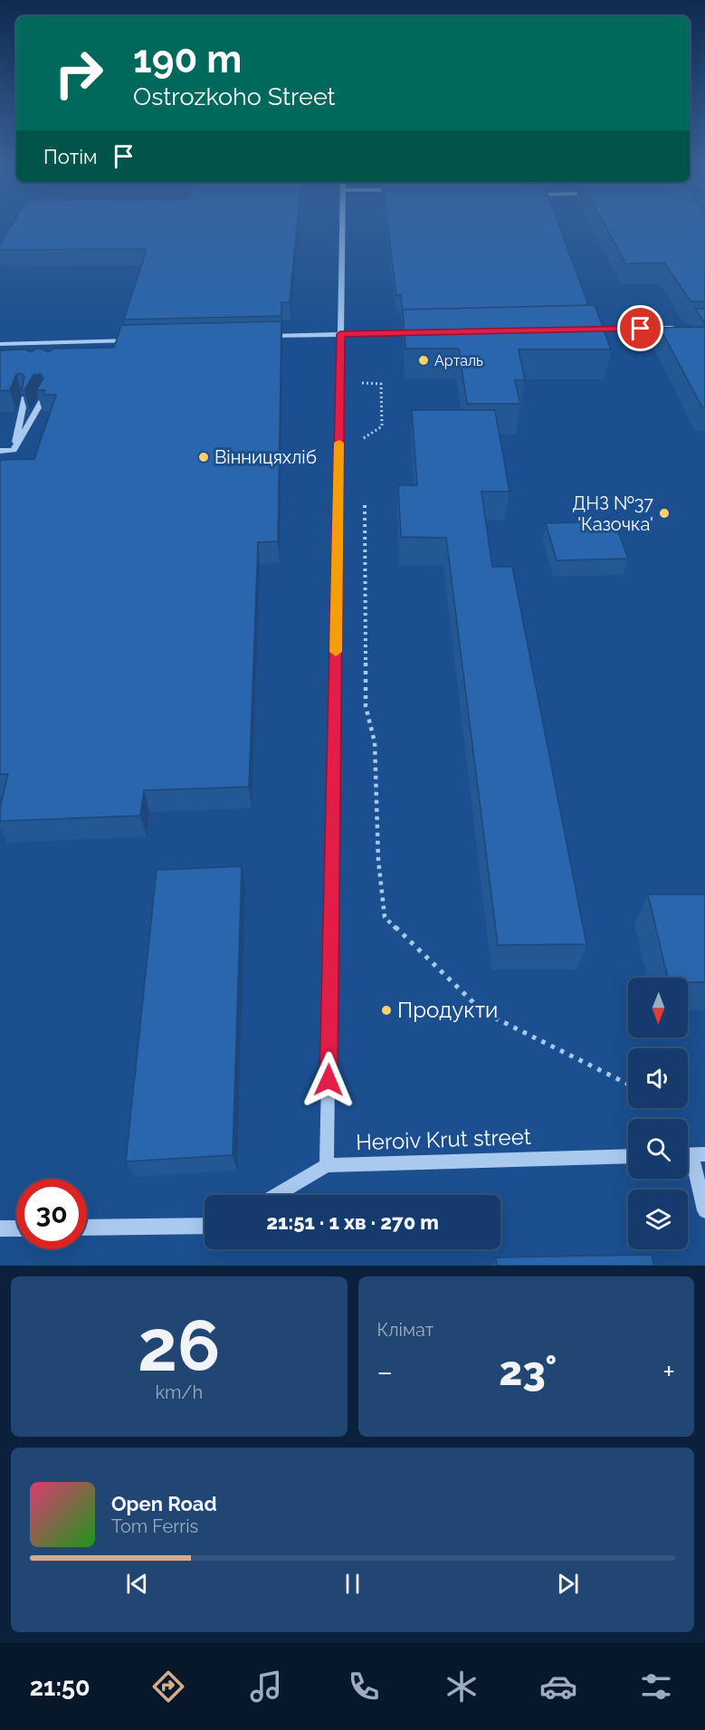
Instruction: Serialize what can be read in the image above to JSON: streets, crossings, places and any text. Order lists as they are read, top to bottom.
{
  "streets": {
    "street": ["Heroiv Krut street"]
  },
  "places": [
    "Арталь",
    "Вінницяхліб",
    "ДНЗ №37 'Казочка'",
    "Продукти"
  ],
  "north": "bottom",
  "page": {
    "turn": ["190 m", "Ostrozkoho Street"],
    "then": "Потім",
    "limit": "30",
    "trip": "21:51 · 1 хв · 270 m",
    "tile": [
      ["26", "km/h"],
      "Клімат"
    ],
    "heat": ["−", "23°", "+"],
    "song": ["Open Road", "Tom Ferris"],
    "tabs": "21:50"
  }
}
